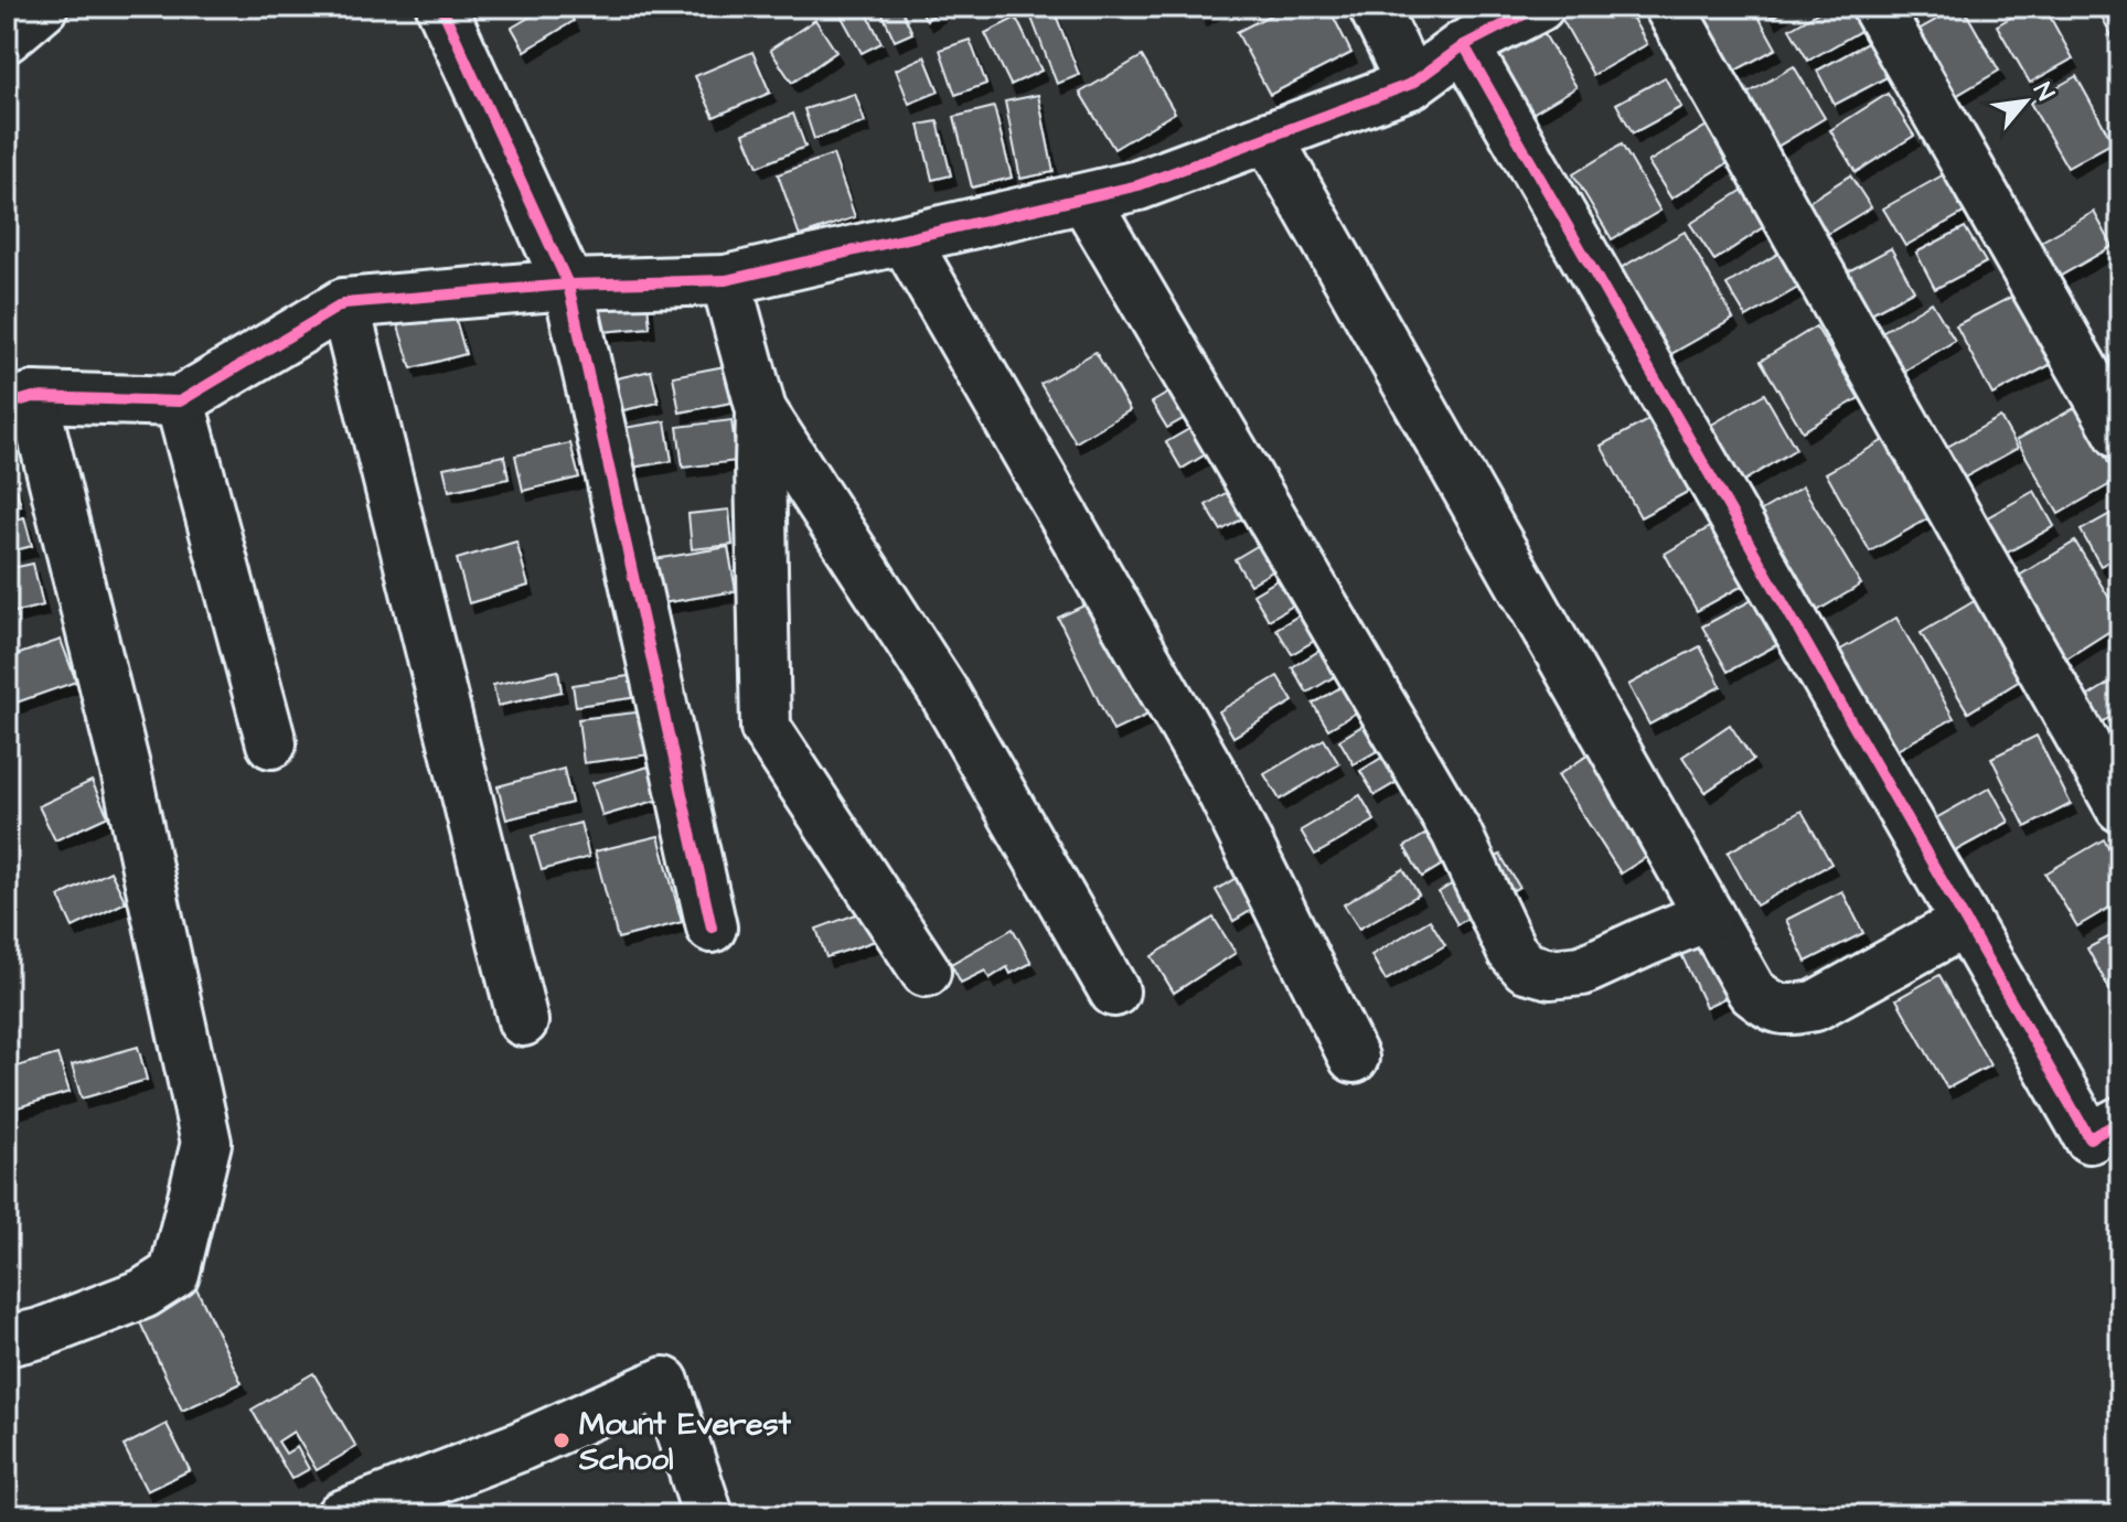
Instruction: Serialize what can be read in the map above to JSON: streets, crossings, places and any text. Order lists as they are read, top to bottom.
{
  "places": ["Mount Everest School"],
  "north": "top right"
}
